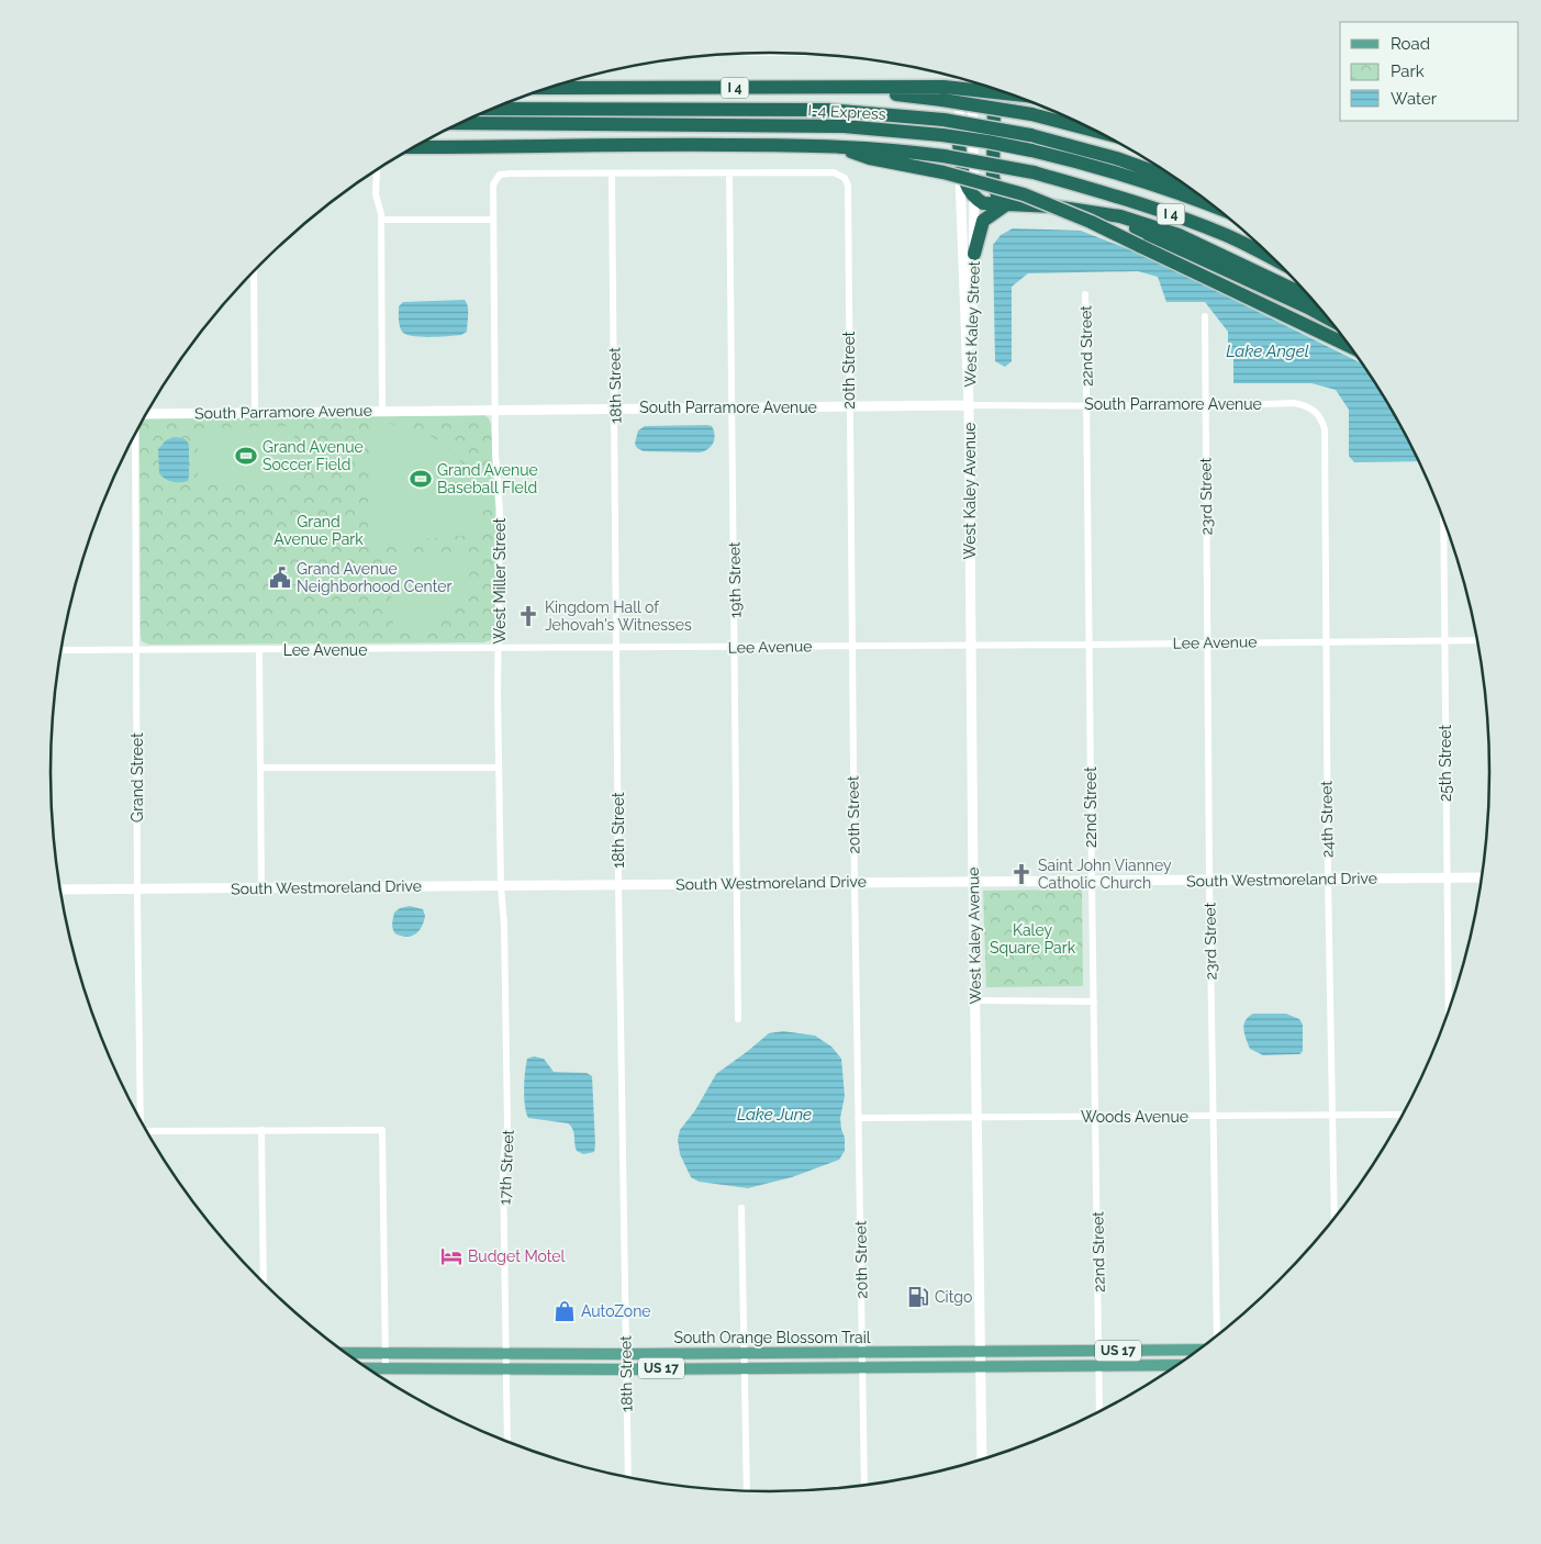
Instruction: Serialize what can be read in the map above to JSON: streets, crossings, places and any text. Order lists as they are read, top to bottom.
{
  "streets": {
    "highway": ["I 4", "I-4 Express"],
    "main road": ["South Orange Blossom Trail", "US 17"],
    "street": [
      "West Kaley Street",
      "22nd Street",
      "20th Street",
      "18th Street",
      "South Parramore Avenue",
      "West Kaley Avenue",
      "23rd Street",
      "19th Street",
      "West Miller Street",
      "Lee Avenue",
      "25th Street",
      "Grand Street",
      "24th Street",
      "South Westmoreland Drive",
      "Woods Avenue",
      "17th Street"
    ]
  },
  "crossings": [
    ["West Kaley Street", "South Parramore Avenue"],
    ["West Kaley Street", "West Kaley Avenue"],
    ["22nd Street", "South Parramore Avenue"],
    ["22nd Street", "Lee Avenue"],
    ["22nd Street", "South Westmoreland Drive"],
    ["22nd Street", "Woods Avenue"],
    ["22nd Street", "South Orange Blossom Trail"],
    ["20th Street", "South Parramore Avenue"],
    ["20th Street", "19th Street"],
    ["20th Street", "Lee Avenue"],
    ["20th Street", "South Westmoreland Drive"],
    ["20th Street", "Woods Avenue"],
    ["20th Street", "South Orange Blossom Trail"],
    ["18th Street", "South Parramore Avenue"],
    ["18th Street", "West Miller Street"],
    ["18th Street", "Lee Avenue"],
    ["18th Street", "South Westmoreland Drive"],
    ["18th Street", "South Orange Blossom Trail"],
    ["South Parramore Avenue", "West Kaley Avenue"],
    ["South Parramore Avenue", "23rd Street"],
    ["South Parramore Avenue", "19th Street"],
    ["South Parramore Avenue", "West Miller Street"],
    ["South Parramore Avenue", "24th Street"],
    ["West Kaley Avenue", "Lee Avenue"],
    ["West Kaley Avenue", "South Westmoreland Drive"],
    ["West Kaley Avenue", "Woods Avenue"],
    ["West Kaley Avenue", "South Orange Blossom Trail"],
    ["23rd Street", "Lee Avenue"],
    ["23rd Street", "South Westmoreland Drive"],
    ["23rd Street", "Woods Avenue"],
    ["19th Street", "Lee Avenue"],
    ["19th Street", "South Westmoreland Drive"],
    ["West Miller Street", "Lee Avenue"],
    ["West Miller Street", "South Westmoreland Drive"],
    ["West Miller Street", "17th Street"],
    ["Lee Avenue", "25th Street"],
    ["Lee Avenue", "Grand Street"],
    ["Lee Avenue", "24th Street"],
    ["25th Street", "South Westmoreland Drive"],
    ["Grand Street", "South Westmoreland Drive"],
    ["24th Street", "South Westmoreland Drive"],
    ["24th Street", "Woods Avenue"],
    ["South Westmoreland Drive", "17th Street"],
    ["17th Street", "South Orange Blossom Trail"]
  ],
  "water": ["Lake Angel", "Lake June"],
  "parks": ["Grand Avenue Park", "Kaley Square Park"],
  "places": {
    "sports": ["Grand Avenue Soccer Field", "Grand Avenue Baseball FIeld"],
    "public building": ["Grand Avenue Neighborhood Center"],
    "church": ["Kingdom Hall of Jehovah's Witnesses", "Saint John Vianney Catholic Church"],
    "hotel": ["Budget Motel"],
    "fuel station": ["Citgo"],
    "shop": ["AutoZone"]
  },
  "legend": ["Road", "Park", "Water"]
}
